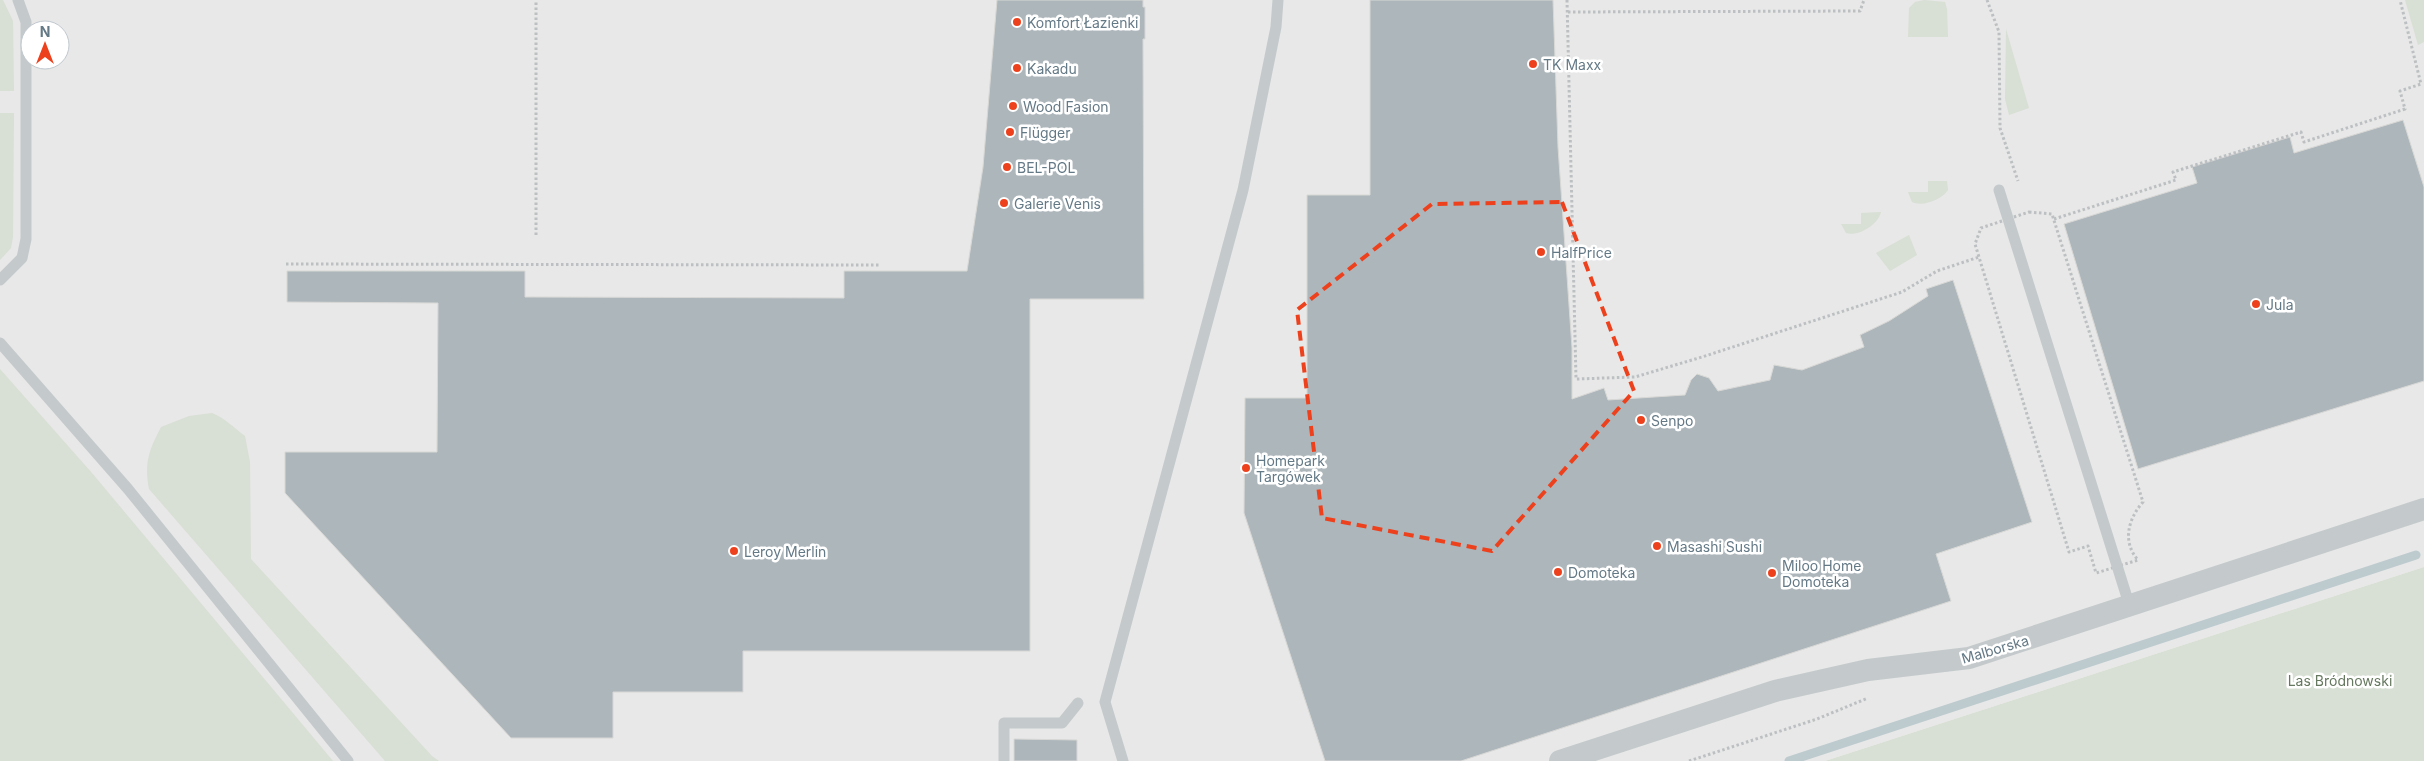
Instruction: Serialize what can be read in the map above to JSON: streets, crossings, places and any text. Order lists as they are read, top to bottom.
{
  "streets": {
    "street": ["Malborska"]
  },
  "parks": ["Las Bródnowski"],
  "places": [
    "Komfort Łazienki",
    "TK Maxx",
    "Kakadu",
    "Wood Fasion",
    "Flügger",
    "BEL-POL",
    "Galerie Venis",
    "HalfPrice",
    "Jula",
    "Senpo",
    "Homepark Targówek",
    "Masashi Sushi",
    "Leroy Merlin",
    "Domoteka",
    "Miloo Home Domoteka"
  ],
  "north": "top"
}
